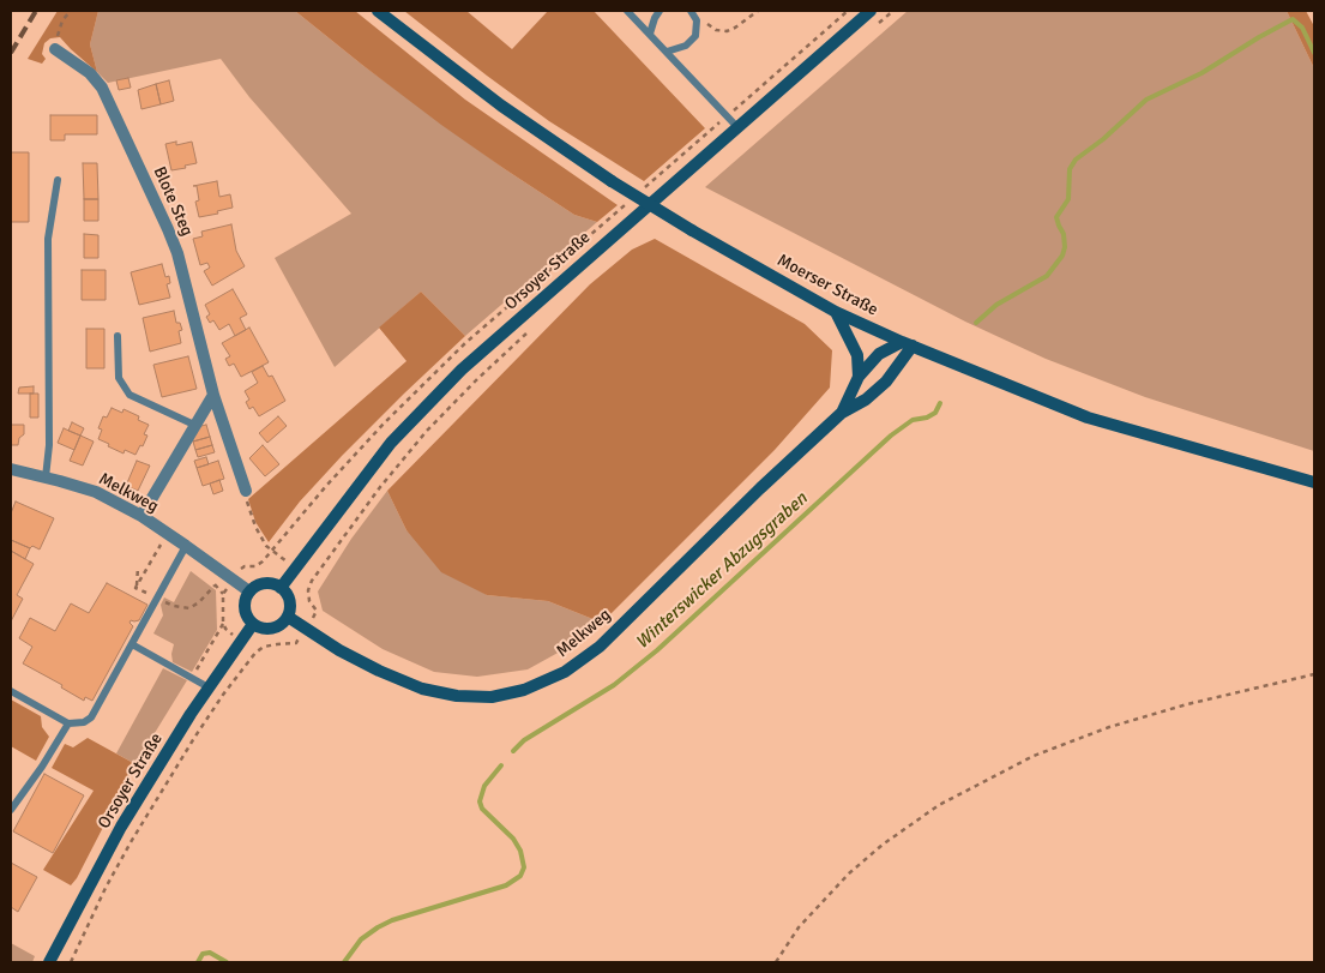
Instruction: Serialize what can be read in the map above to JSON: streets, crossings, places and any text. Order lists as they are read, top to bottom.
{
  "streets": {
    "main road": ["Orsoyer Straße", "Moerser Straße", "Melkweg"],
    "street": ["Blote Steg"]
  },
  "crossings": [
    ["Orsoyer Straße", "Melkweg"],
    ["Moerser Straße", "Melkweg"]
  ],
  "water": ["Winterswicker Abzugsgraben"]
}
